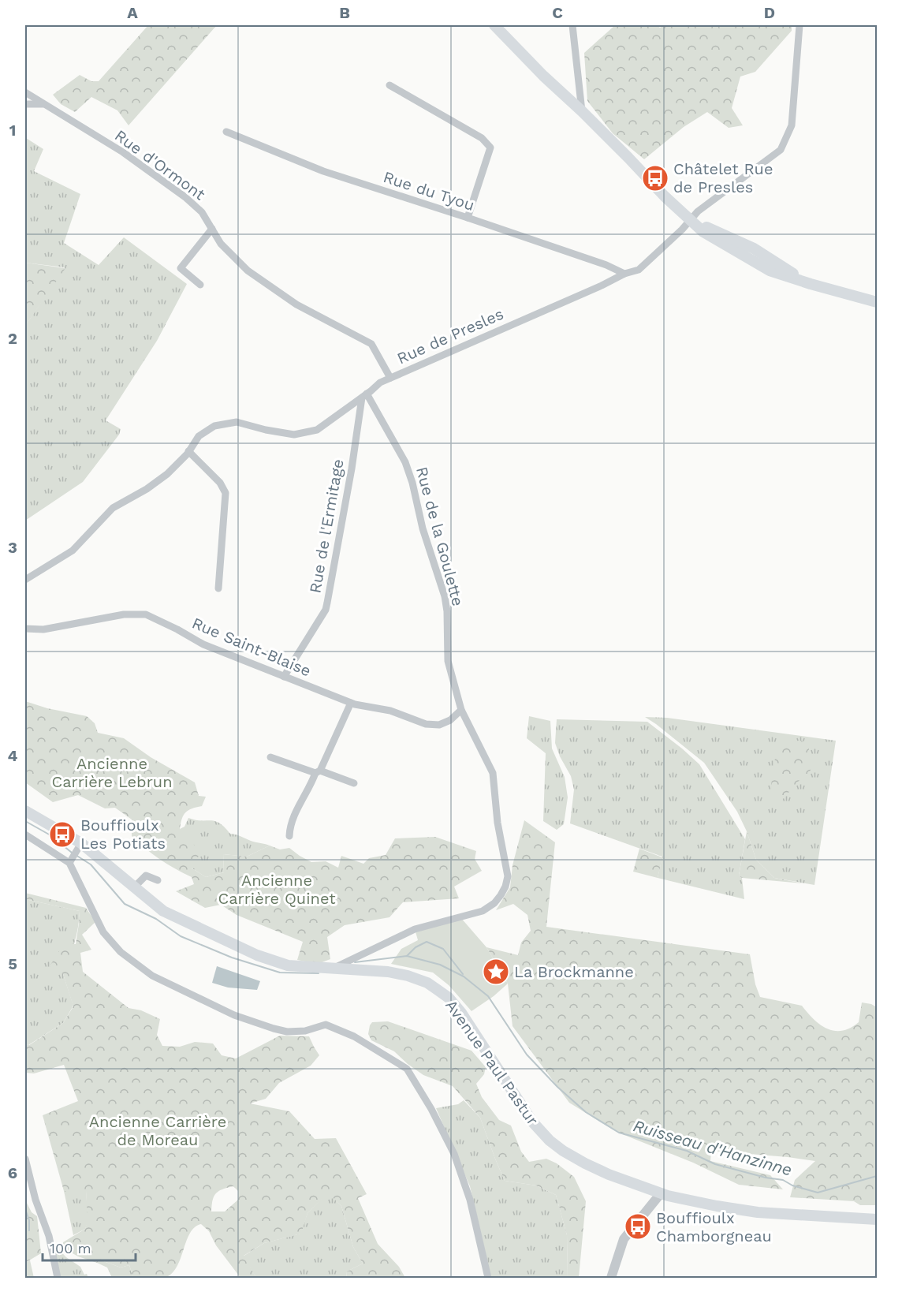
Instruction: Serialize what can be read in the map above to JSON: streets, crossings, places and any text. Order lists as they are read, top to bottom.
{
  "streets": {
    "main road": ["Avenue Paul Pastur"],
    "street": [
      "Rue d'Ormont",
      "Rue du Tyou",
      "Rue de Presles",
      "Rue de l'Ermitage",
      "Rue de la Goulette",
      "Rue Saint-Blaise"
    ]
  },
  "crossings": [
    ["Rue d'Ormont", "Rue de Presles"],
    ["Rue du Tyou", "Rue de Presles"],
    ["Rue de Presles", "Rue de l'Ermitage"],
    ["Rue de Presles", "Rue de la Goulette"],
    ["Rue de l'Ermitage", "Rue de la Goulette"],
    ["Rue de l'Ermitage", "Rue Saint-Blaise"],
    ["Rue de la Goulette", "Rue Saint-Blaise"],
    ["Rue de la Goulette", "Avenue Paul Pastur"]
  ],
  "water": ["Ruisseau d'Hanzinne"],
  "parks": ["Ancienne Carrière Lebrun", "Ancienne Carrière Quinet", "Ancienne Carrière de Moreau"],
  "places": {
    "bus stop": ["Châtelet Rue de Presles", "Bouffioulx Les Potiats", "Bouffioulx Chamborgneau"],
    "place": ["La Brockmanne"]
  },
  "scale_bar": "100 m",
  "grid": {
    "columns": [
      "A",
      "B",
      "C",
      "D"
    ],
    "rows": [
      "1",
      "2",
      "3",
      "4",
      "5",
      "6"
    ]
  }
}
